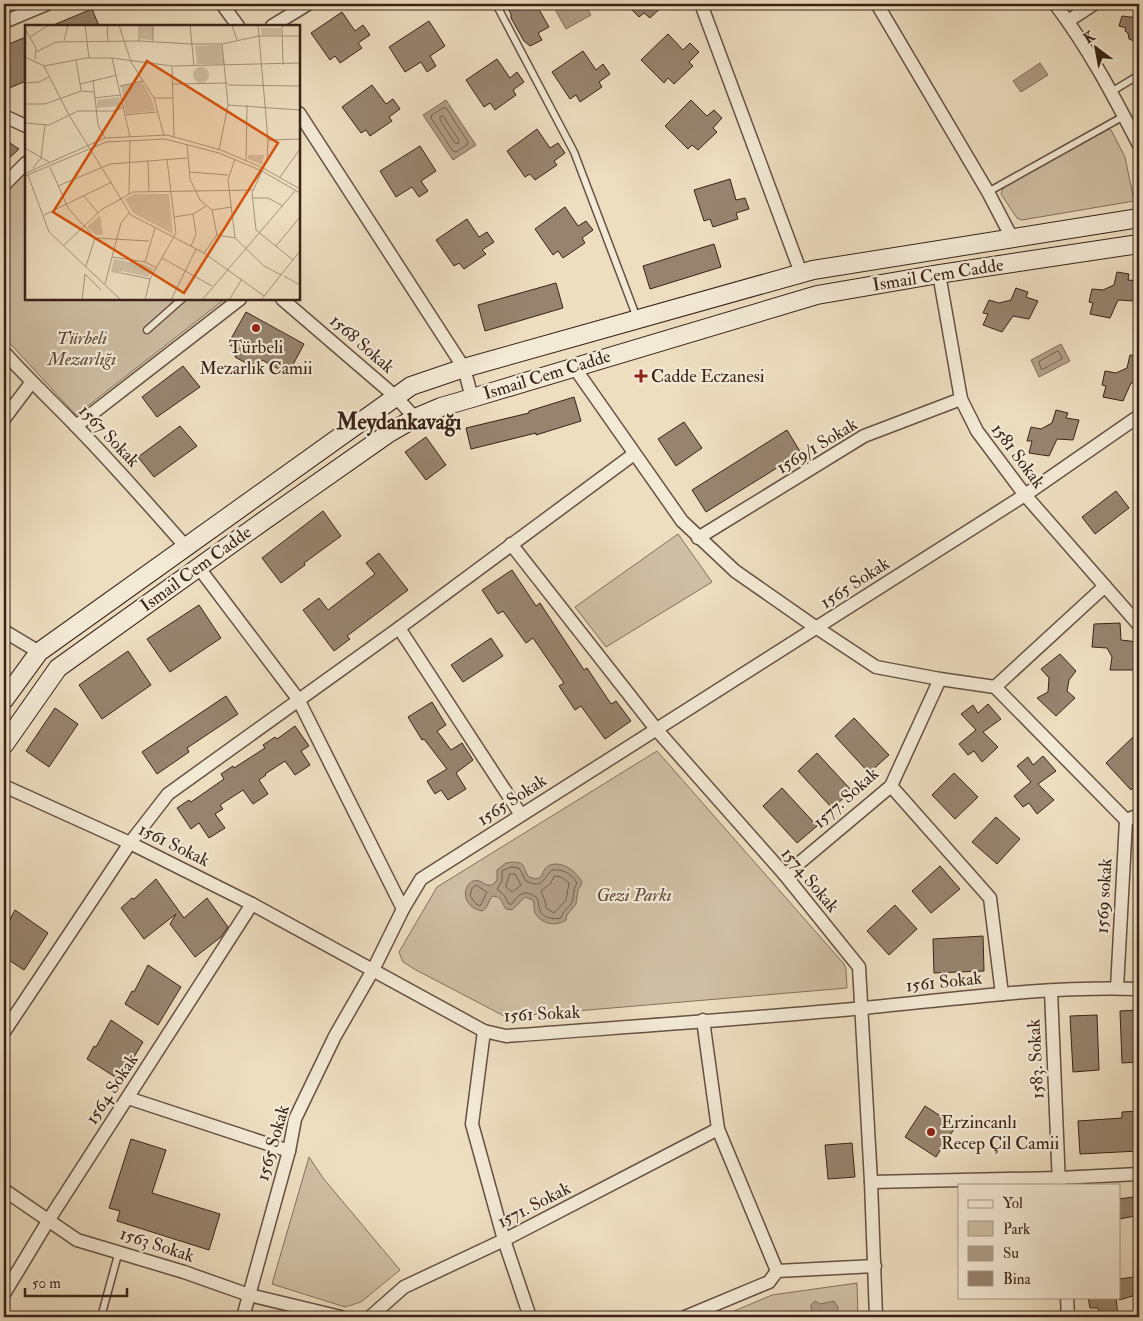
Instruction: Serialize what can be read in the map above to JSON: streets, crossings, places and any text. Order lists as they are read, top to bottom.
{
  "streets": {
    "main road": ["Ismail Cem Cadde"],
    "street": [
      "1568 Sokak",
      "1567 Sokak",
      "1569/1 Sokak",
      "1581 Sokak",
      "1565 Sokak",
      "1577. Sokak",
      "1561 Sokak",
      "1574 Sokak",
      "1569 sokak",
      "1583. Sokak",
      "1564 Sokak",
      "1571. Sokak",
      "1563 Sokak"
    ]
  },
  "crossings": [
    ["Ismail Cem Cadde", "1568 Sokak"],
    ["Ismail Cem Cadde", "1567 Sokak"],
    ["Ismail Cem Cadde", "1581 Sokak"],
    ["1569/1 Sokak", "1581 Sokak"],
    ["1581 Sokak", "1565 Sokak"],
    ["1565 Sokak", "1561 Sokak"],
    ["1565 Sokak", "1574 Sokak"],
    ["1565 Sokak", "1563 Sokak"],
    ["1577. Sokak", "1574 Sokak"],
    ["1561 Sokak", "1574 Sokak"],
    ["1561 Sokak", "1569 sokak"],
    ["1561 Sokak", "1583. Sokak"],
    ["1561 Sokak", "1564 Sokak"],
    ["1564 Sokak", "1563 Sokak"]
  ],
  "districts": ["Meydankavağı"],
  "parks": ["Türbeli Mezarlığı", "Gezi Parkı"],
  "places": {
    "other": ["Türbeli Mezarlık Camii", "Erzincanlı Recep Çil Camii"],
    "health": ["Cadde Eczanesi"]
  },
  "legend": [
    "Yol",
    "Park",
    "Su",
    "Bina"
  ],
  "scale_bar": "50 m",
  "north": "top left"
}
